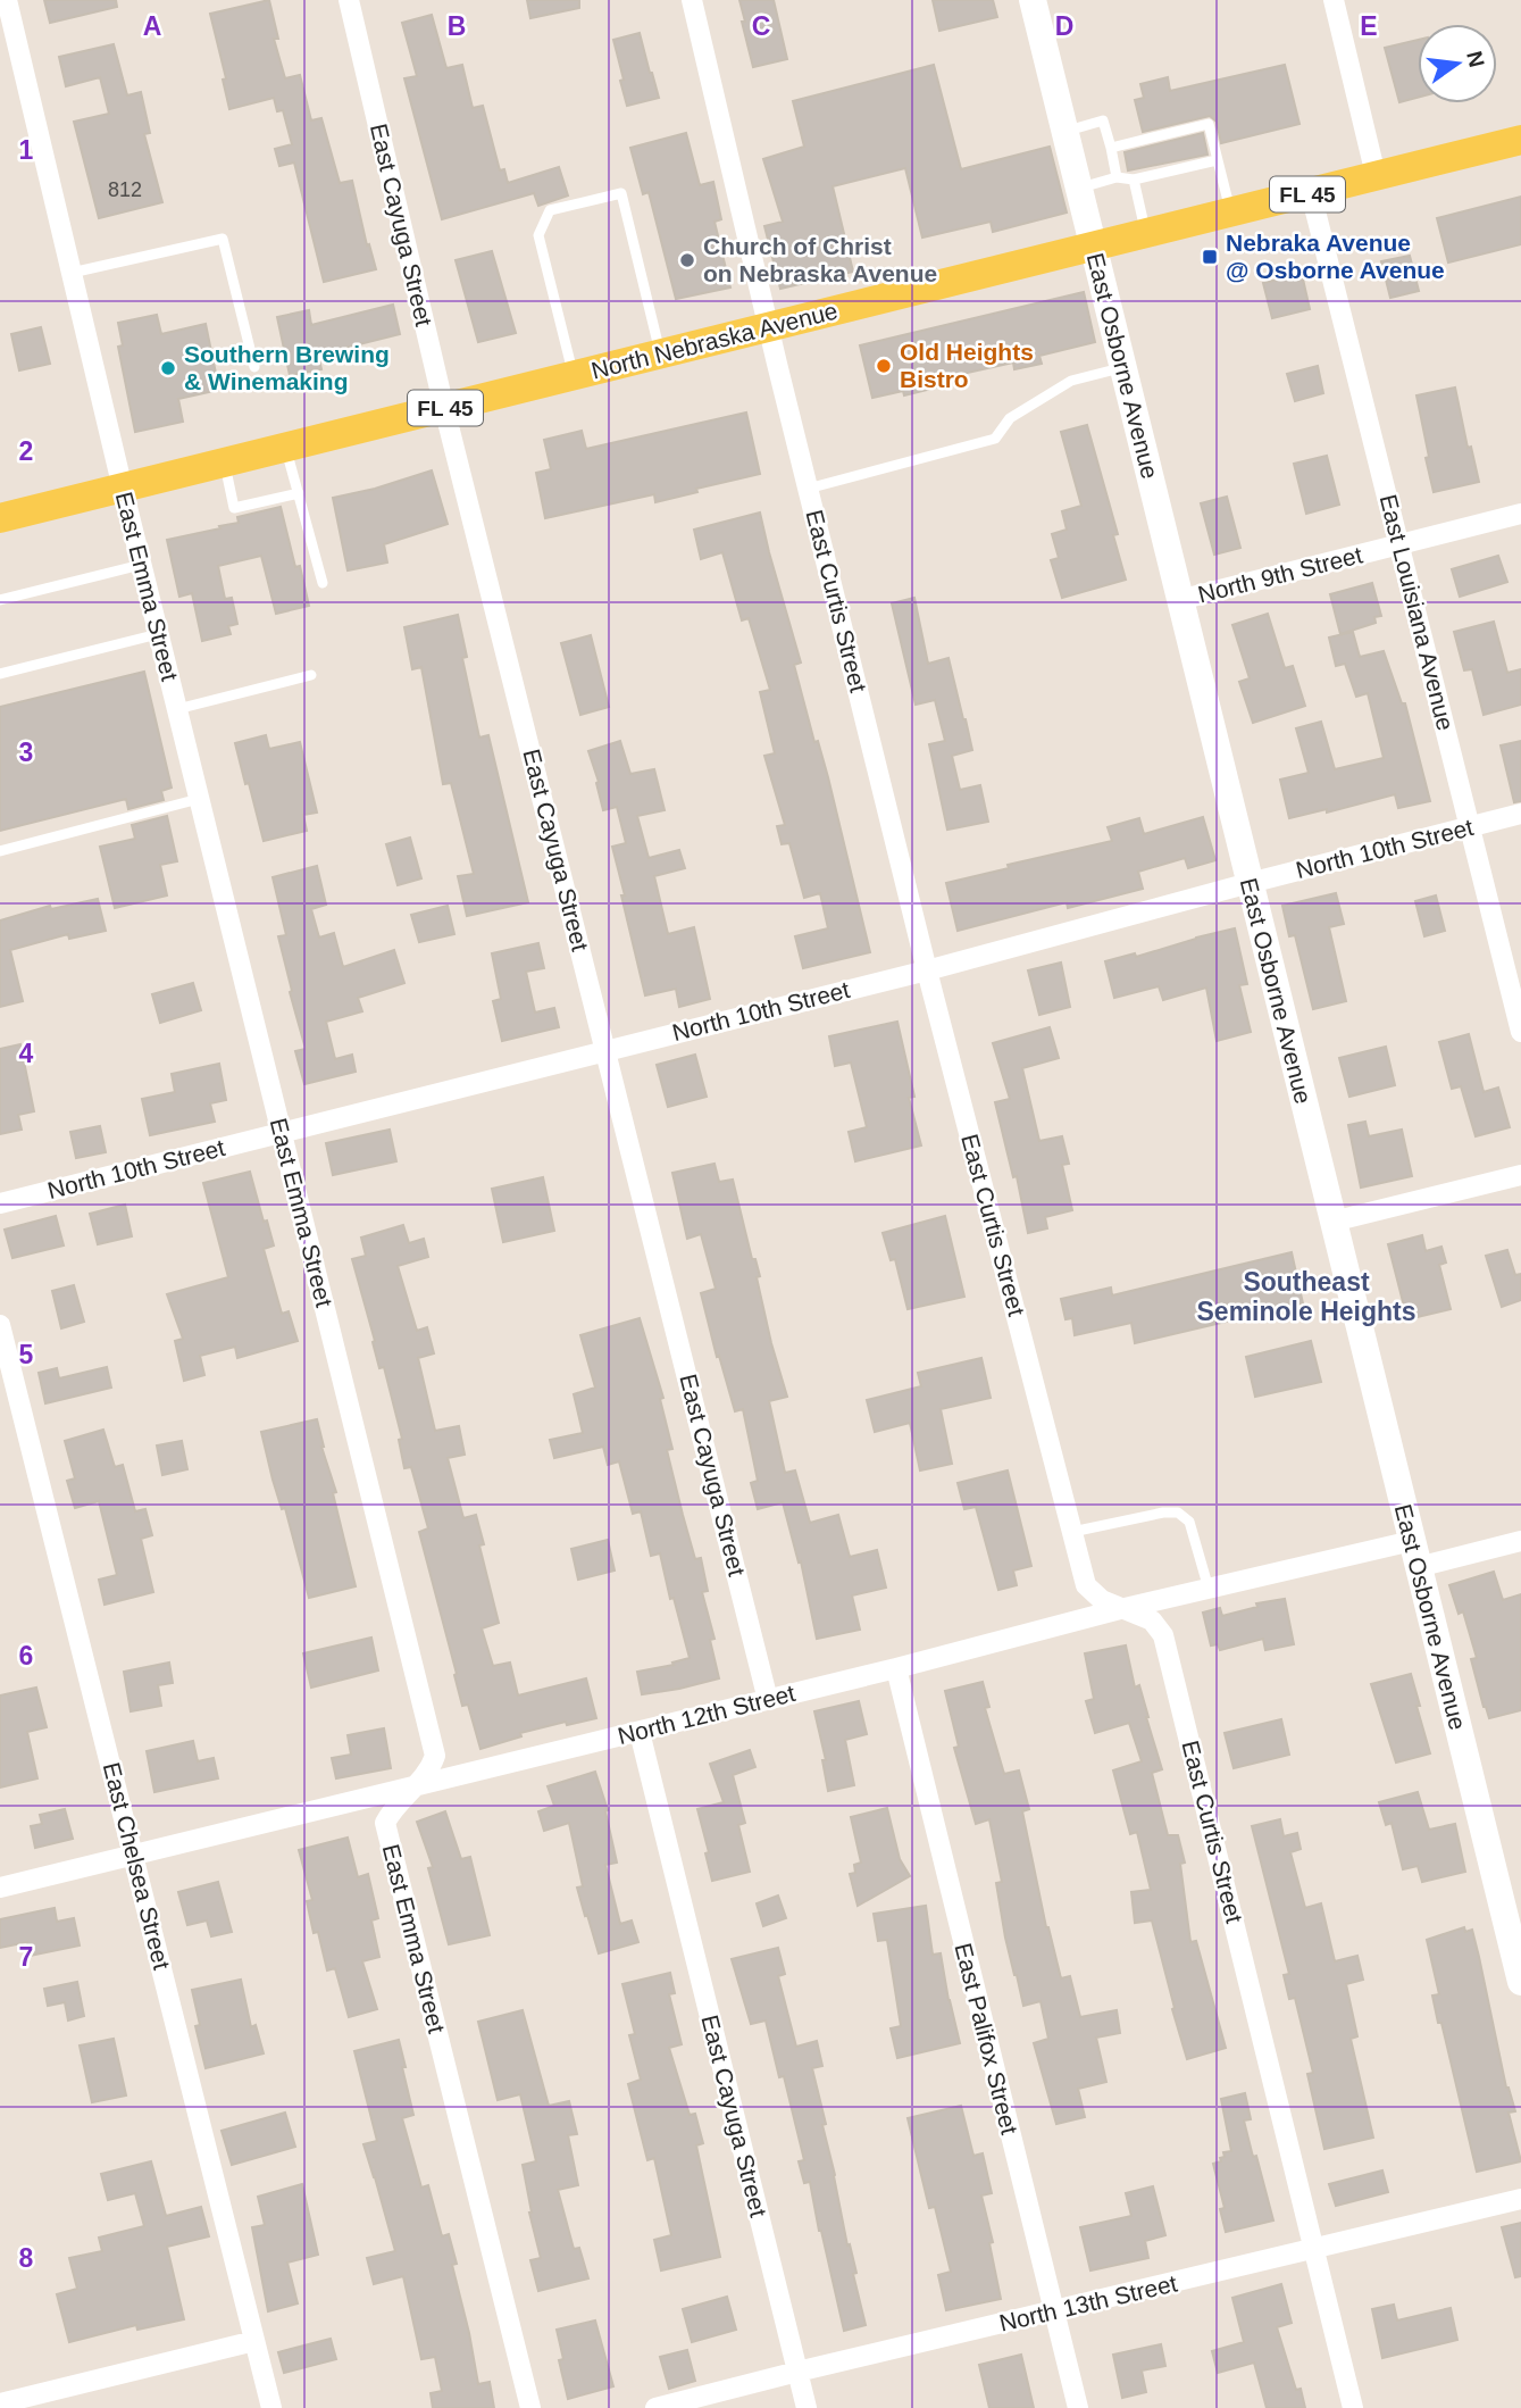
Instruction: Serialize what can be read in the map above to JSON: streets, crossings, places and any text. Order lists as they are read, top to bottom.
{
  "streets": {
    "main road": ["FL 45", "North Nebraska Avenue"],
    "street": [
      "East Cayuga Street",
      "East Osborne Avenue",
      "North 9th Street",
      "East Emma Street",
      "East Curtis Street",
      "East Louisiana Avenue",
      "North 10th Street",
      "North 12th Street",
      "East Chelsea Street",
      "East Palifox Street",
      "North 13th Street"
    ]
  },
  "crossings": [
    ["East Cayuga Street", "North Nebraska Avenue"],
    ["East Cayuga Street", "North 10th Street"],
    ["East Cayuga Street", "North 12th Street"],
    ["East Cayuga Street", "North 13th Street"],
    ["North Nebraska Avenue", "East Osborne Avenue"],
    ["North Nebraska Avenue", "East Emma Street"],
    ["North Nebraska Avenue", "East Curtis Street"],
    ["North Nebraska Avenue", "East Louisiana Avenue"],
    ["East Osborne Avenue", "North 9th Street"],
    ["East Osborne Avenue", "North 10th Street"],
    ["East Osborne Avenue", "North 12th Street"],
    ["North 9th Street", "East Louisiana Avenue"],
    ["East Emma Street", "North 10th Street"],
    ["East Emma Street", "North 12th Street"],
    ["East Curtis Street", "North 10th Street"],
    ["East Curtis Street", "North 12th Street"],
    ["East Curtis Street", "North 13th Street"],
    ["East Louisiana Avenue", "North 10th Street"],
    ["North 12th Street", "East Chelsea Street"],
    ["North 12th Street", "East Palifox Street"],
    ["East Palifox Street", "North 13th Street"]
  ],
  "districts": ["Southeast Seminole Heights"],
  "places": {
    "transit": ["Nebraka Avenue @ Osborne Avenue"],
    "other": ["Church of Christ on Nebraska Avenue", "Old Heights Bistro", "Southern Brewing & Winemaking"]
  },
  "house_numbers": ["812"],
  "north": "right",
  "grid": {
    "columns": [
      "A",
      "B",
      "C",
      "D",
      "E"
    ],
    "rows": [
      "1",
      "2",
      "3",
      "4",
      "5",
      "6",
      "7",
      "8"
    ]
  }
}
